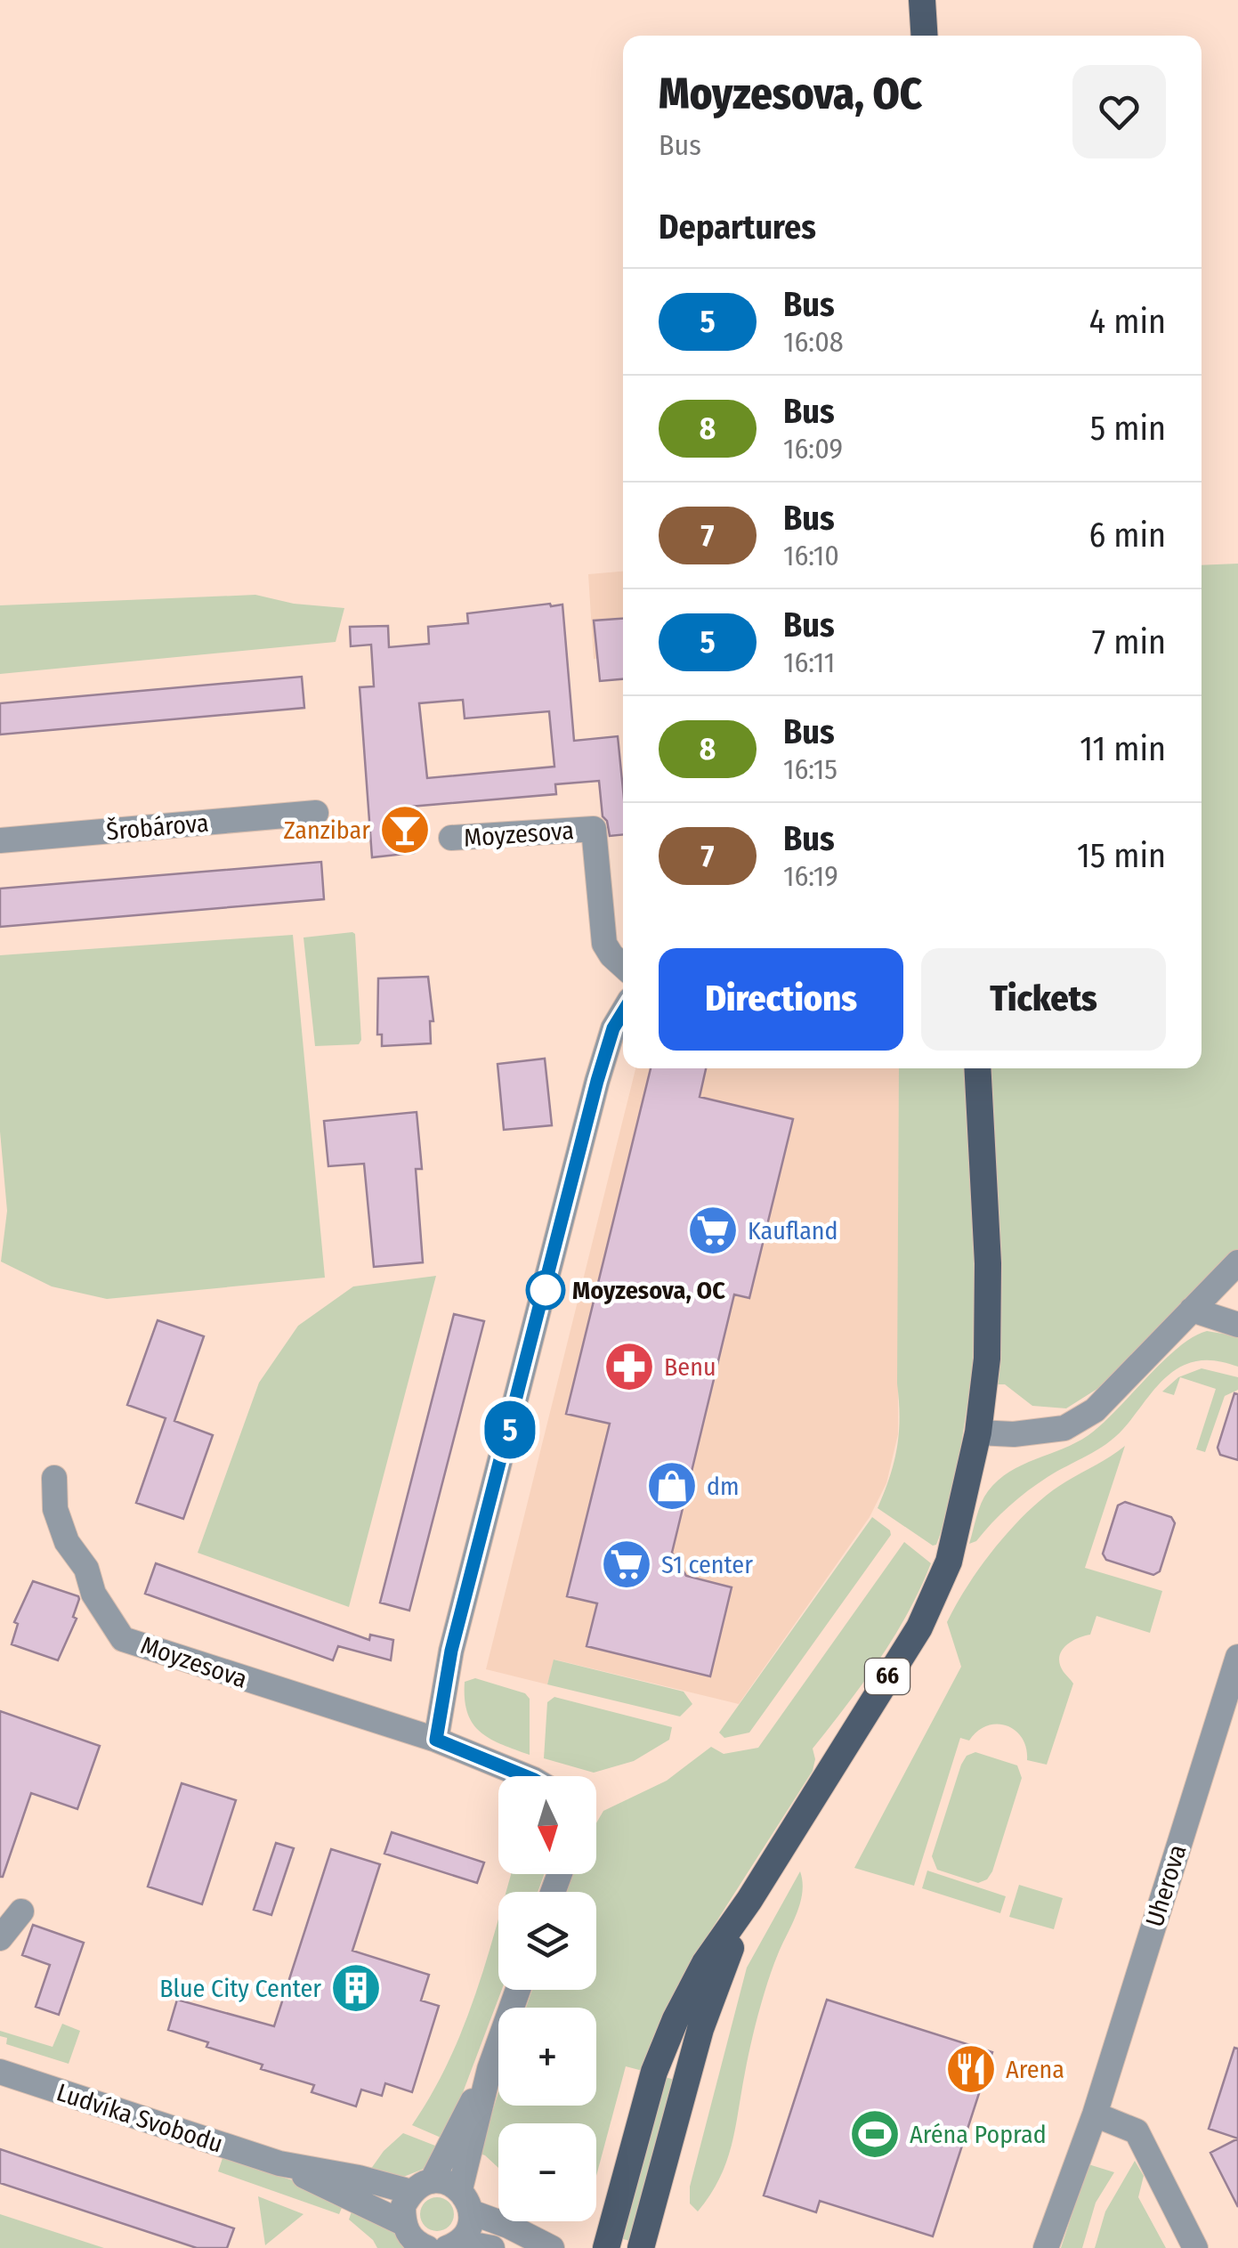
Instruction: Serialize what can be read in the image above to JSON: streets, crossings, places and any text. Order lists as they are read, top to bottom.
{
  "streets": {
    "main road": ["66"],
    "street": [
      "Šrobárova",
      "Moyzesova",
      "Uherova",
      "Ludvíka Svobodu"
    ]
  },
  "places": {
    "bar": ["Zanzibar"],
    "supermarket": ["Kaufland", "S1 center"],
    "other": ["Moyzesova, OC"],
    "pharmacy": ["Benu"],
    "shop": ["dm"],
    "building": ["Blue City Center"],
    "restaurant": ["Arena"],
    "sports": ["Aréna Poprad"]
  },
  "lines": ["bus line 5"],
  "north": "bottom",
  "page": {
    "on_map": "5",
    "heading": [
      ["Moyzesova, OC", "Bus"],
      "Departures"
    ],
    "list": [
      {
        "mark": "5",
        "name": "Bus",
        "note": "16:08",
        "value": "4 min"
      },
      {
        "mark": "8",
        "name": "Bus",
        "note": "16:09",
        "value": "5 min"
      },
      {
        "mark": "7",
        "name": "Bus",
        "note": "16:10",
        "value": "6 min"
      },
      {
        "mark": "5",
        "name": "Bus",
        "note": "16:11",
        "value": "7 min"
      },
      {
        "mark": "8",
        "name": "Bus",
        "note": "16:15",
        "value": "11 min"
      },
      {
        "mark": "7",
        "name": "Bus",
        "note": "16:19",
        "value": "15 min"
      }
    ],
    "buttons": ["Directions", "Tickets"],
    "map_buttons": ["+", "−"]
  }
}
